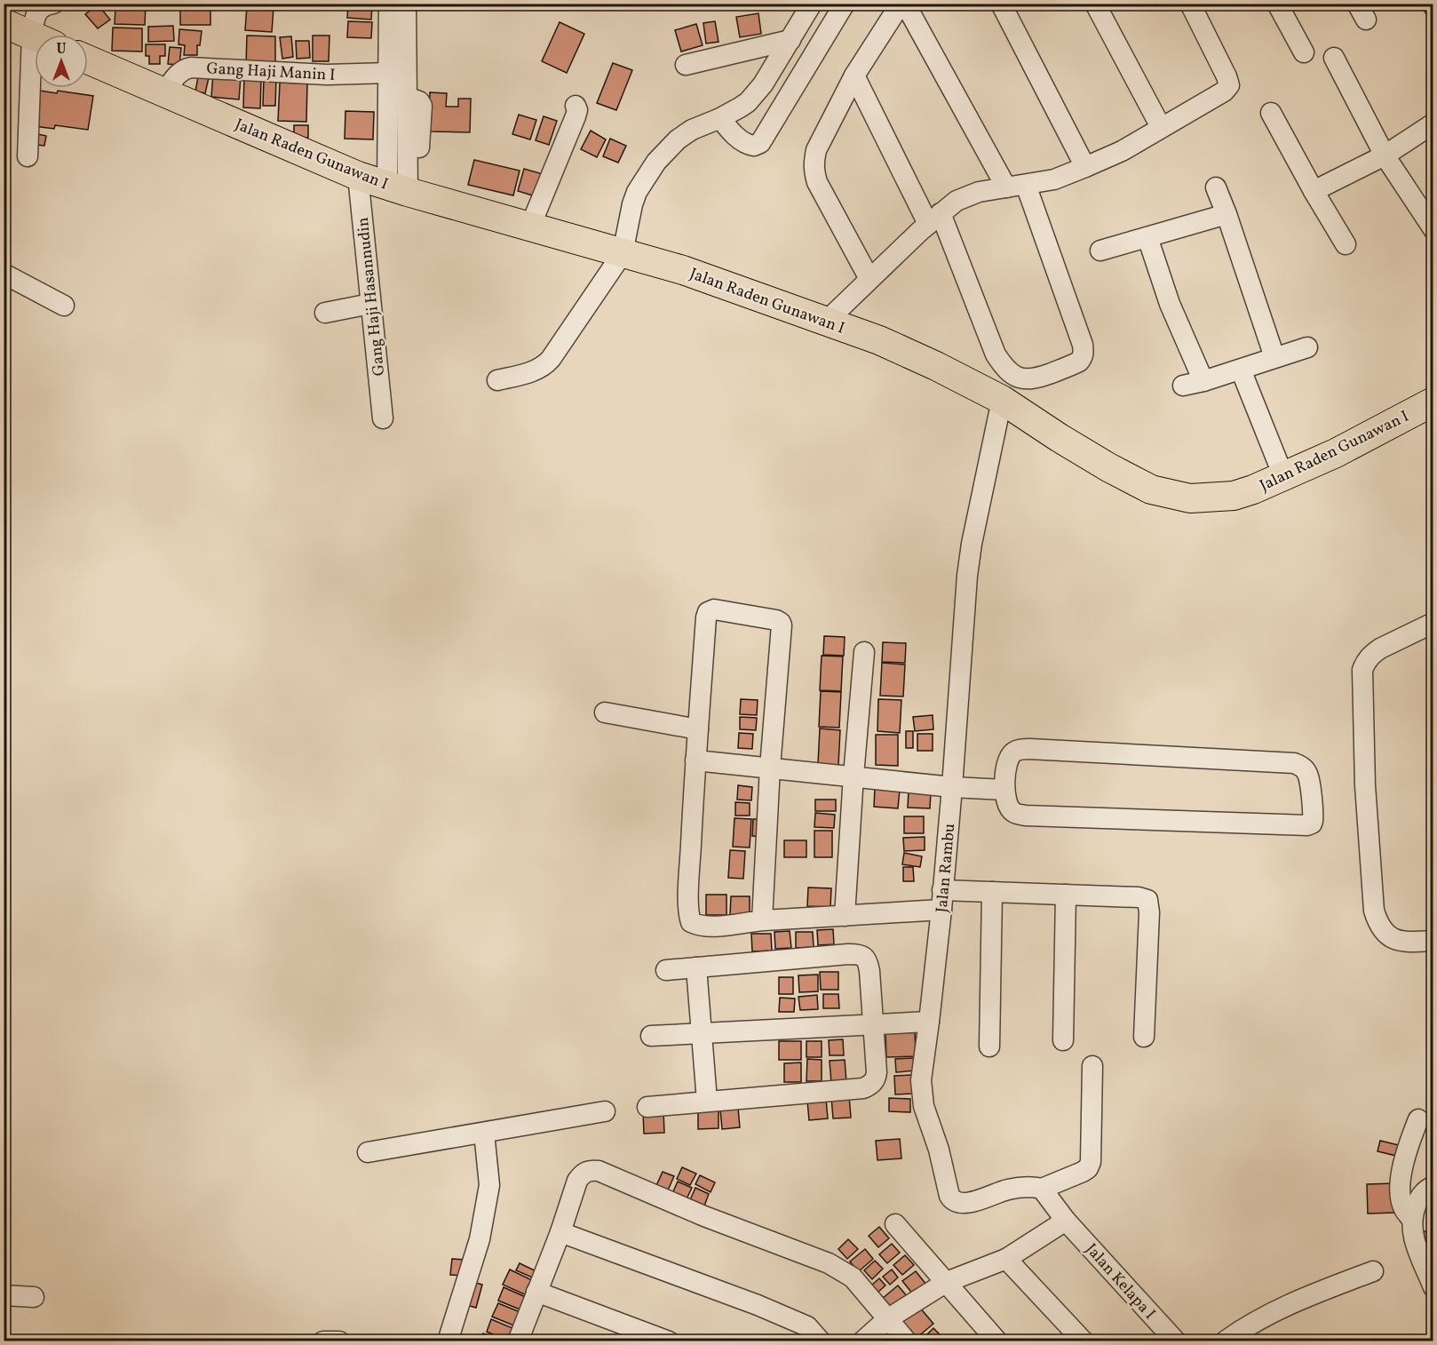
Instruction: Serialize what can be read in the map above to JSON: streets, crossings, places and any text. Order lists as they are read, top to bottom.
{
  "streets": {
    "highway": ["Jalan Raden Gunawan I"],
    "street": [
      "Gang Haji Manin I",
      "Gang Haji Hasannudin",
      "Jalan Rambu",
      "Jalan Kelapa I"
    ]
  },
  "crossings": [
    ["Gang Haji Manin I", "Jalan Raden Gunawan I"],
    ["Jalan Raden Gunawan I", "Gang Haji Hasannudin"],
    ["Jalan Raden Gunawan I", "Jalan Rambu"]
  ],
  "north": "top"
}
